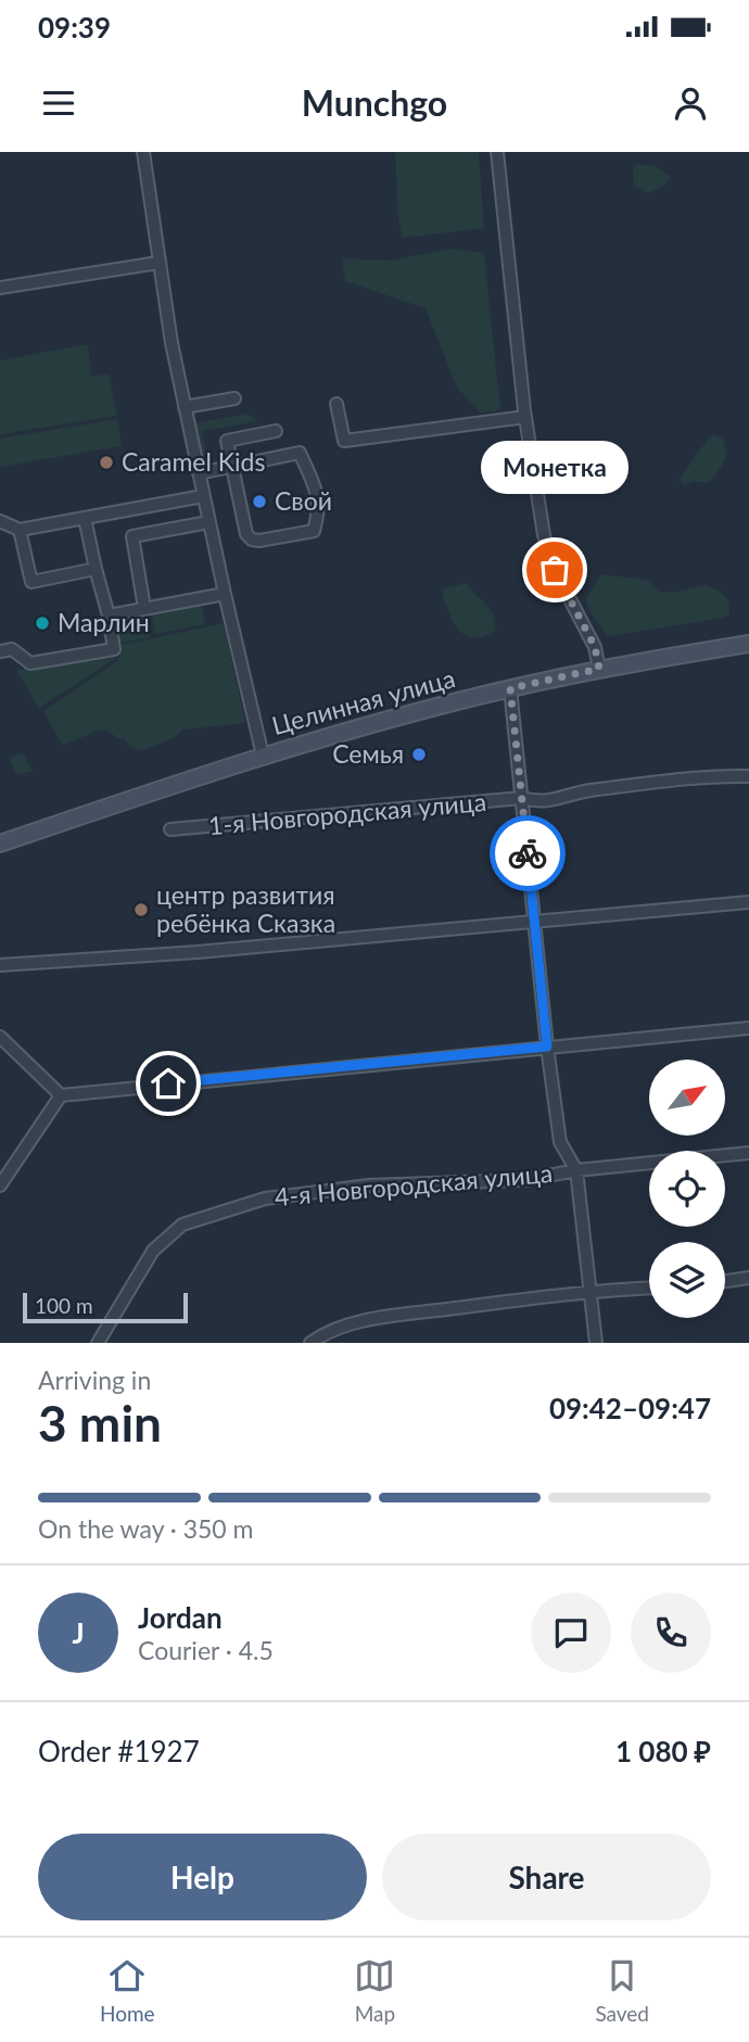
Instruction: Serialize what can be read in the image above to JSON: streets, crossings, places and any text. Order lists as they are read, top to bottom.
{
  "streets": {
    "main road": ["Целинная улица"],
    "street": ["1-я Новгородская улица", "4-я Новгородская улица"]
  },
  "places": [
    "Caramel Kids",
    "Свой",
    "Монетка",
    "Марлин",
    "Семья",
    "центр развития ребёнка Сказка"
  ],
  "scale_bar": "100 m",
  "north": "top right",
  "page": {
    "status": "09:39",
    "header": "Munchgo",
    "bubble": "Монетка",
    "scale": "100 m",
    "heading": ["3 min", "Arriving in", "09:42–09:47"],
    "panel": [
      "Jordan",
      "Courier · 4.5",
      "Order #1927",
      "1 080 ₽"
    ],
    "bar": "On the way · 350 m",
    "round": "J",
    "buttons": ["Help", "Share"],
    "tabs": ["Home", "Map", "Saved"]
  }
}
